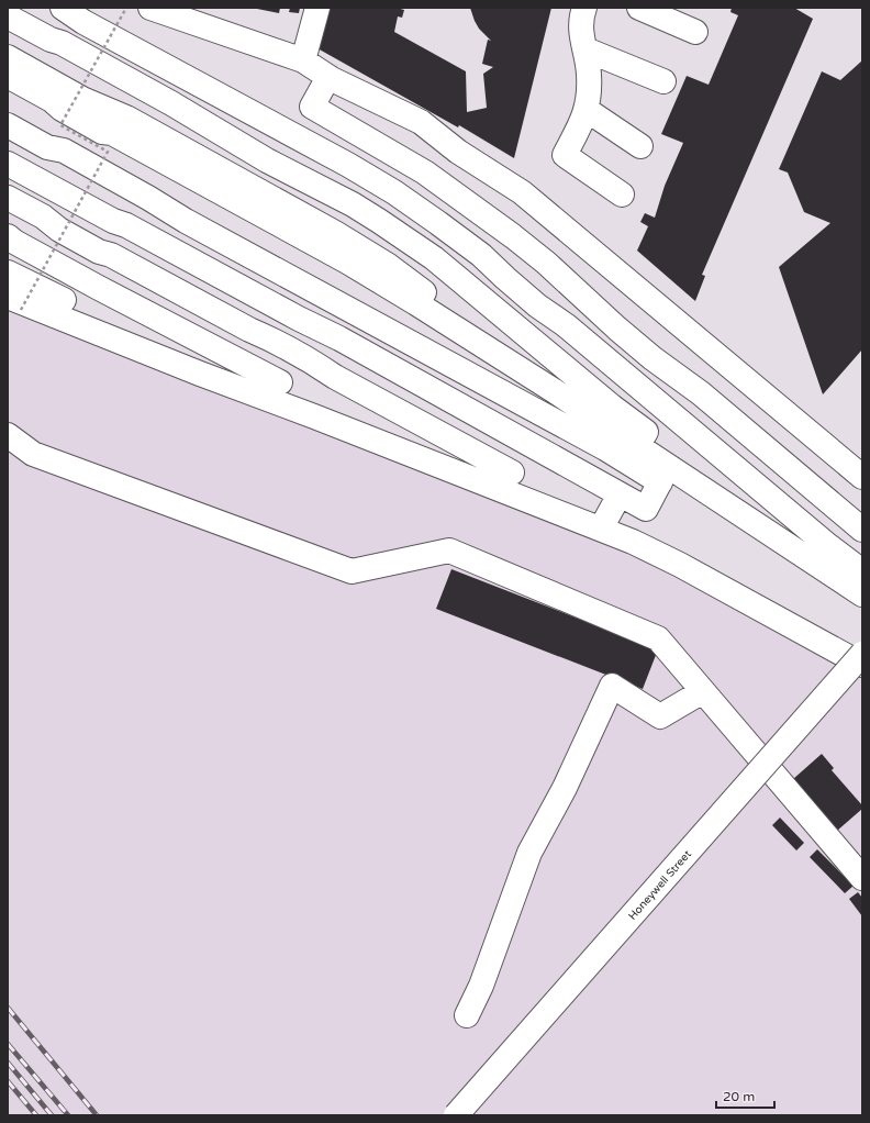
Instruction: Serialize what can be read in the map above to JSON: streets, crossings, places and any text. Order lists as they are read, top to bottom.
{
  "streets": {
    "street": ["Honeywell Street"]
  },
  "scale_bar": "20 m"
}
